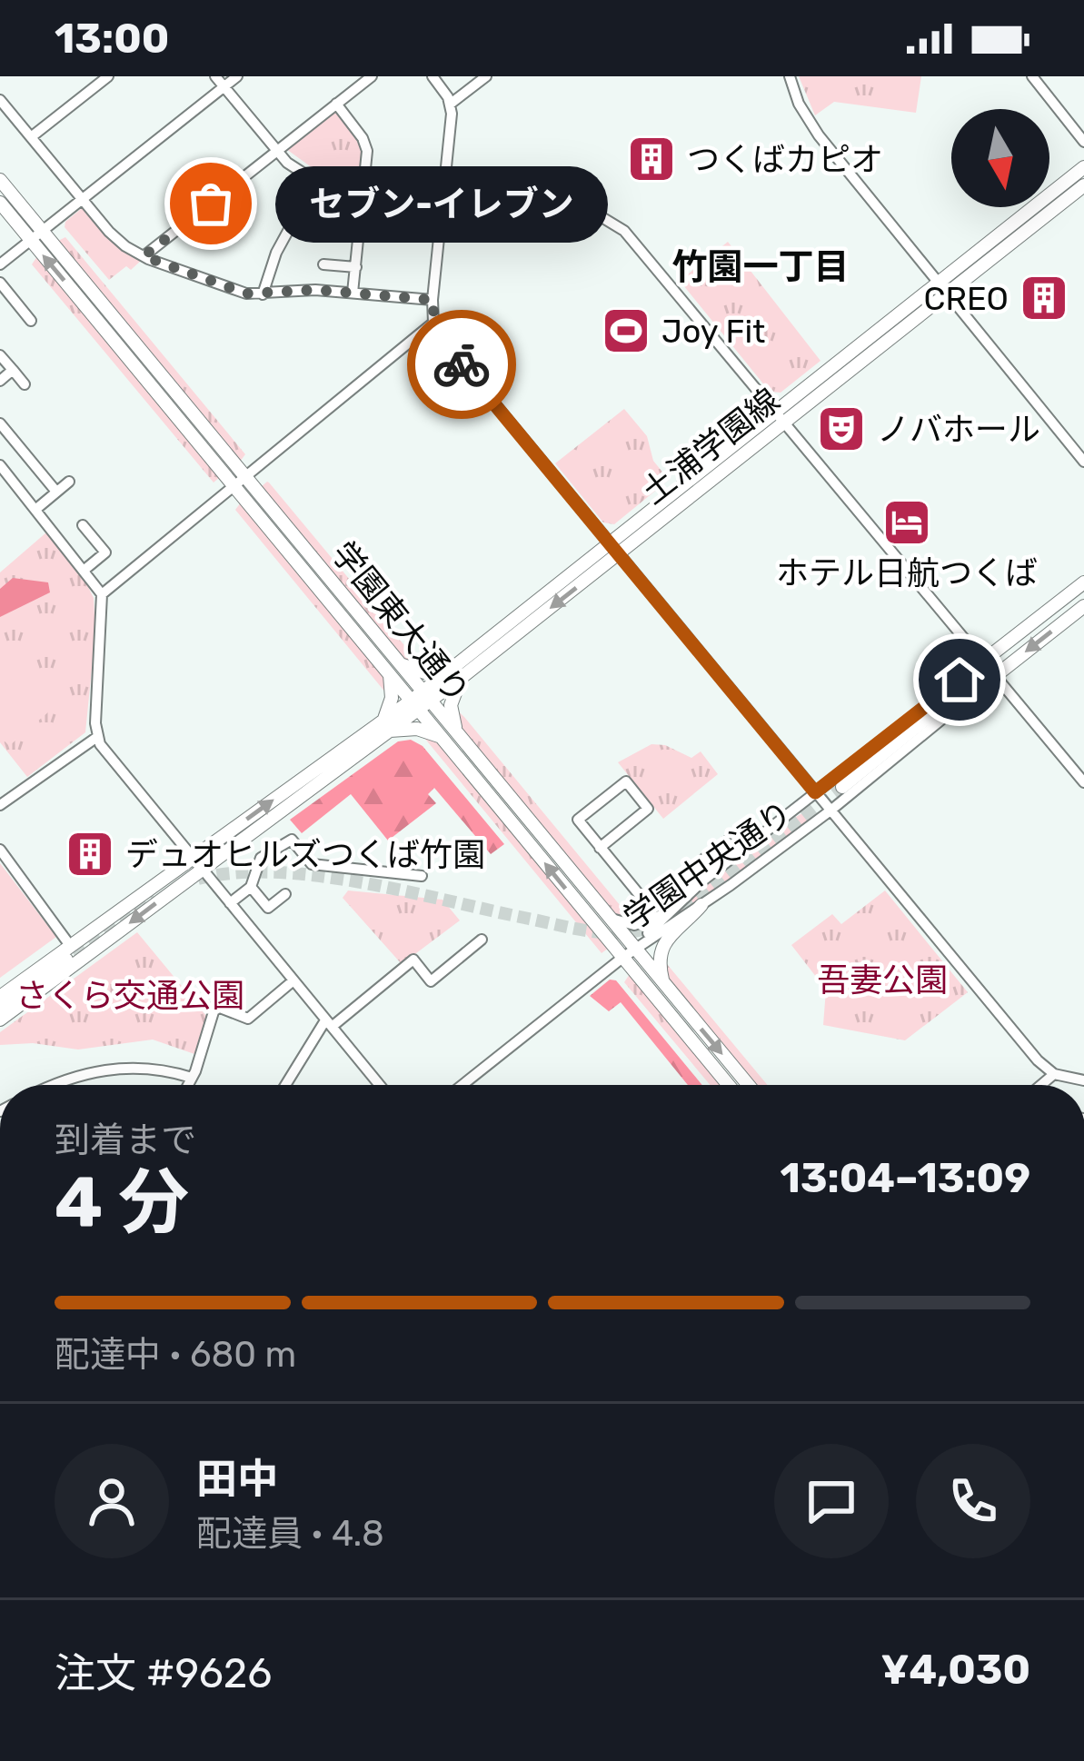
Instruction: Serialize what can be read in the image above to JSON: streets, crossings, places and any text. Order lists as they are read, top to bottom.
{
  "streets": {
    "main road": ["土浦学園線", "学園東大通り", "学園中央通り"]
  },
  "crossings": [
    ["土浦学園線", "学園東大通り"],
    ["学園東大通り", "学園中央通り"]
  ],
  "districts": ["竹園一丁目"],
  "parks": ["吾妻公園", "さくら交通公園"],
  "places": {
    "building": ["つくばカピオ", "CREO", "デュオヒルズつくば竹園"],
    "other": ["セブン-イレブン"],
    "sports": ["Joy Fit"],
    "theatre": ["ノバホール"],
    "hotel": ["ホテル日航つくば"]
  },
  "north": "bottom",
  "page": {
    "status": "13:00",
    "bubble": "セブン-イレブン",
    "heading": ["4 分", "到着まで", "13:04–13:09"],
    "panel": [
      "田中",
      "配達員 · 4.8",
      "注文 #9626",
      "¥4,030"
    ],
    "bar": "配達中 · 680 m"
  }
}
